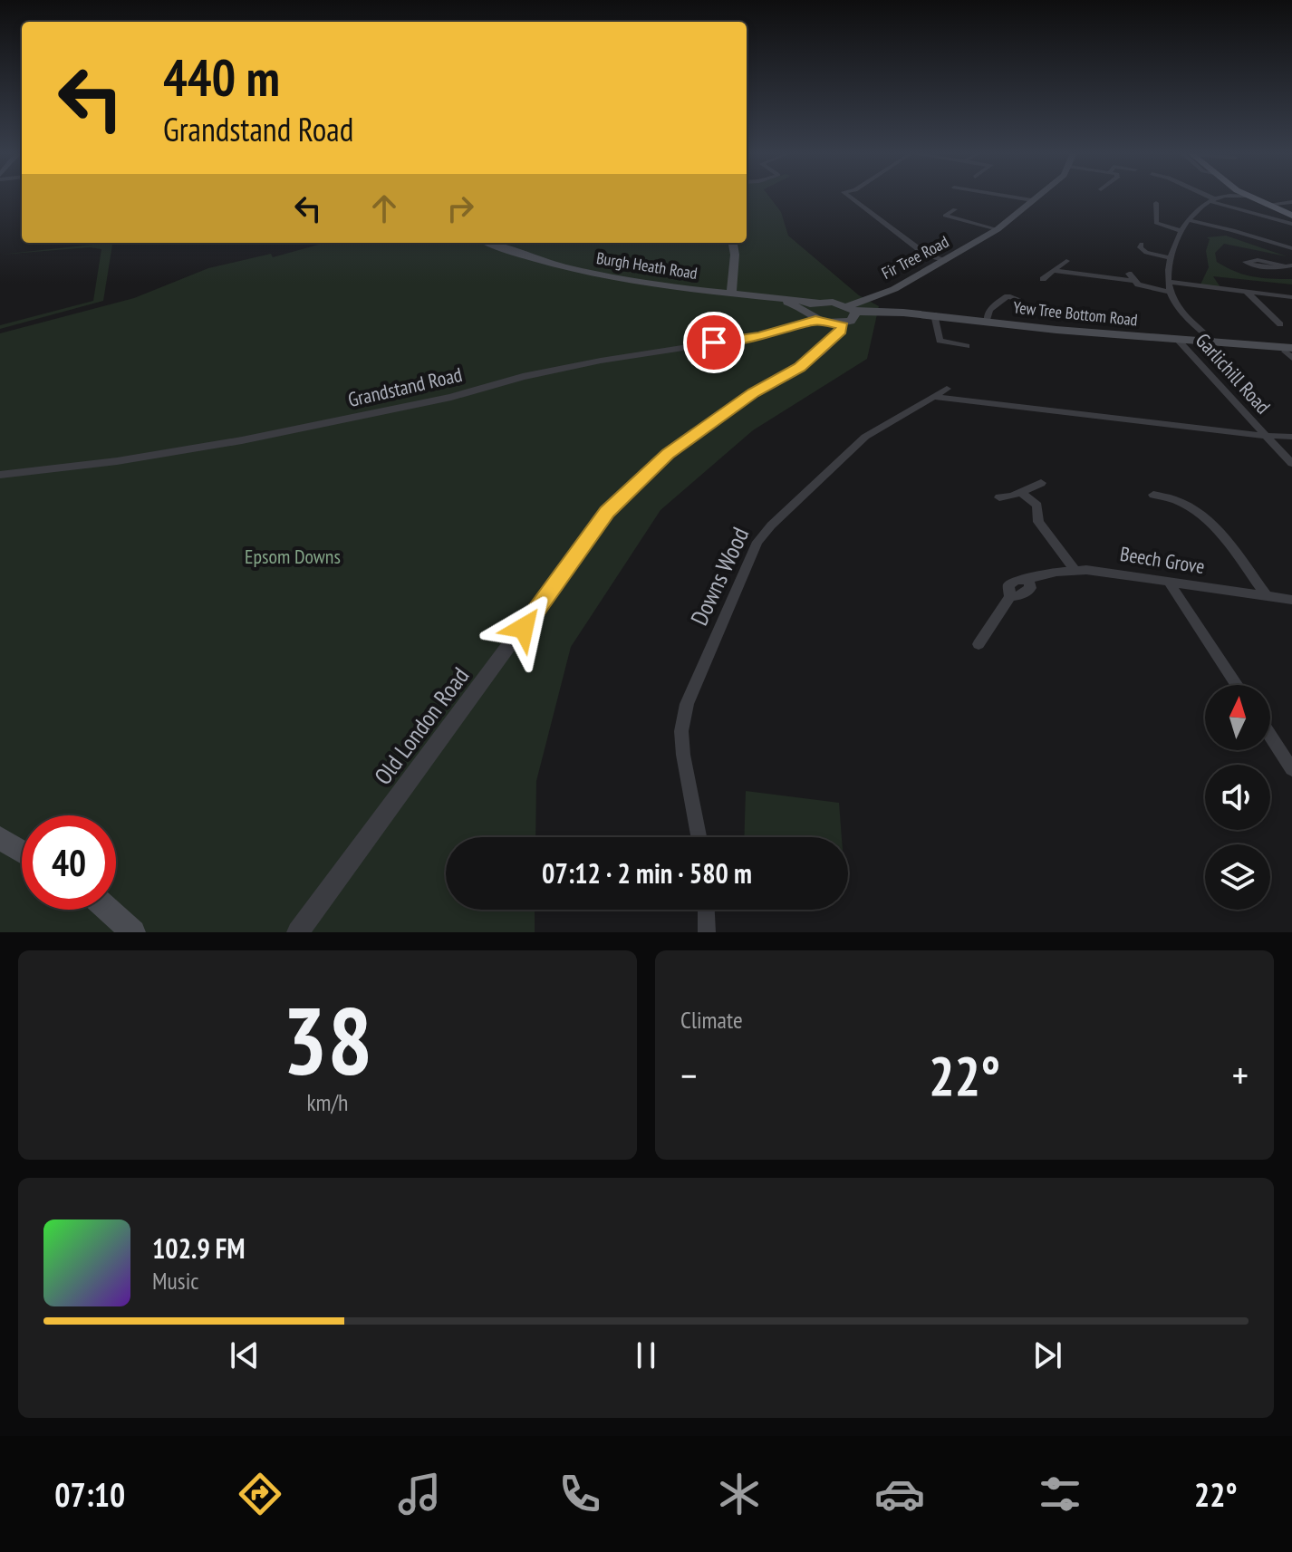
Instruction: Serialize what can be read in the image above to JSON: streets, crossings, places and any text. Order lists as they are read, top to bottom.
{
  "streets": {
    "main road": ["Fir Tree Road", "Burgh Heath Road", "Yew Tree Bottom Road"],
    "street": [
      "Garlichill Road",
      "Grandstand Road",
      "Beech Grove",
      "Downs Wood",
      "Old London Road"
    ]
  },
  "crossings": [
    ["Fir Tree Road", "Burgh Heath Road"],
    ["Fir Tree Road", "Yew Tree Bottom Road"],
    ["Fir Tree Road", "Old London Road"],
    ["Burgh Heath Road", "Yew Tree Bottom Road"],
    ["Burgh Heath Road", "Grandstand Road"],
    ["Yew Tree Bottom Road", "Garlichill Road"]
  ],
  "parks": ["Epsom Downs"],
  "north": "top",
  "page": {
    "turn": ["440 m", "Grandstand Road"],
    "limit": "40",
    "trip": "07:12 · 2 min · 580 m",
    "tile": [
      ["38", "km/h"],
      "Climate"
    ],
    "heat": ["−", "22°", "+"],
    "song": ["102.9 FM", "Music"],
    "tabs": ["07:10", "22°"]
  }
}
